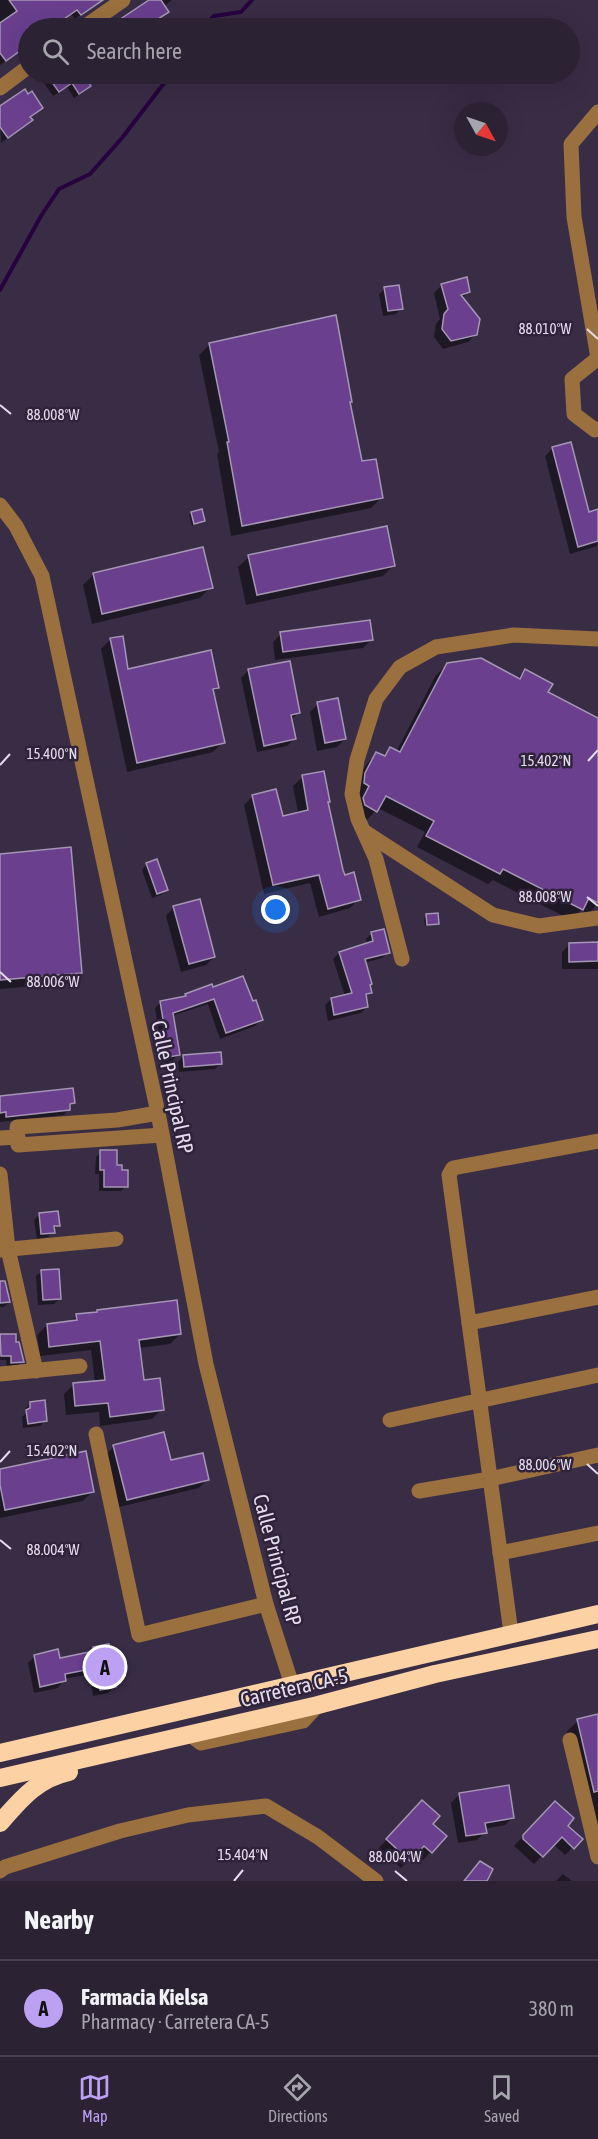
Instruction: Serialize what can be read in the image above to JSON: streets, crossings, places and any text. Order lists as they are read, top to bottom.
{
  "streets": {
    "highway": ["Carretera CA-5"],
    "street": ["Calle Principal RP"]
  },
  "crossings": [
    ["Calle Principal RP", "Carretera CA-5"]
  ],
  "north": "bottom right",
  "page": {
    "search": "Search here",
    "pins": "A",
    "heading": "Nearby",
    "list": [
      {
        "mark": "A",
        "name": "Farmacia Kielsa",
        "note": "Pharmacy · Carretera CA-5",
        "value": "380 m"
      }
    ],
    "nav": ["Map", "Directions", "Saved"]
  },
  "coordinates": [
    "88.010°W",
    "88.008°W",
    "15.400°N",
    "15.402°N",
    "88.006°W",
    "88.004°W",
    "15.404°N"
  ]
}
